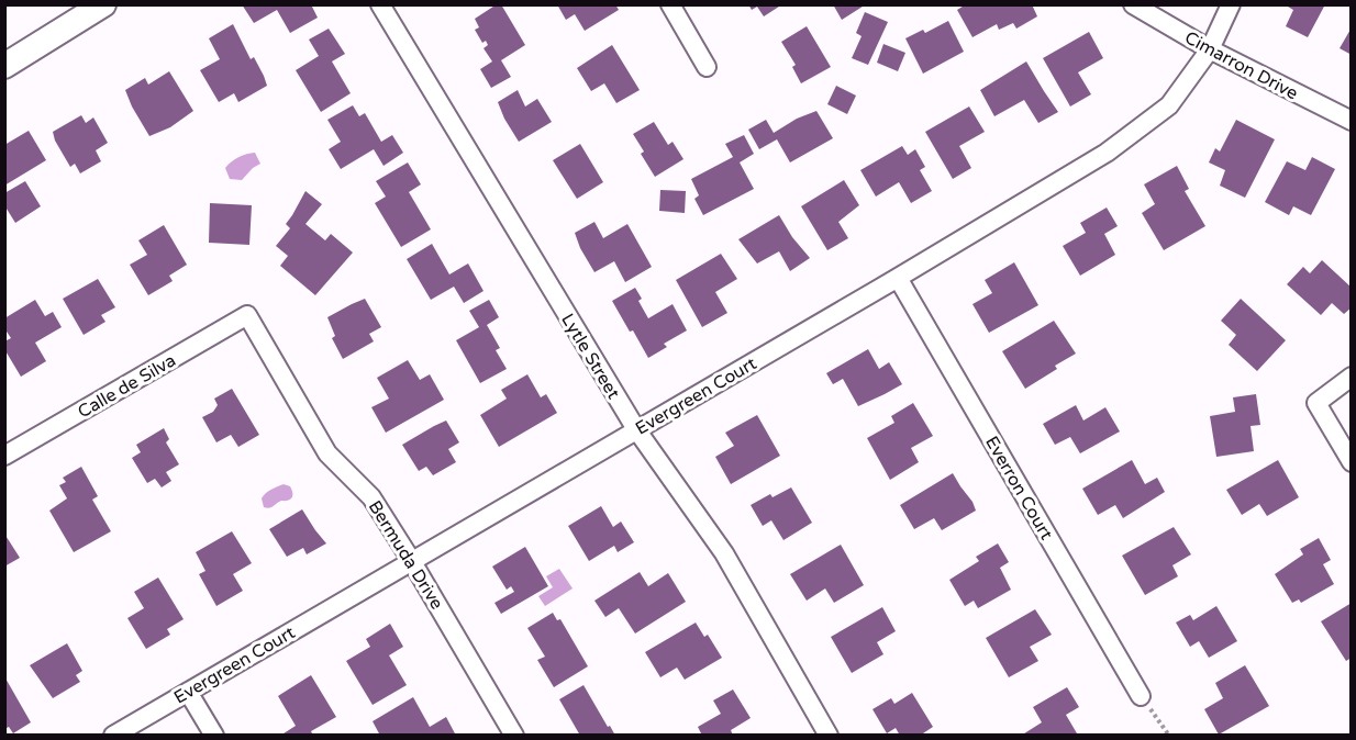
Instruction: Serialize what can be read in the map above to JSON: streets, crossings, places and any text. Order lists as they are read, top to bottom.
{
  "streets": {
    "street": [
      "Cimarron Drive",
      "Lytle Street",
      "Calle de Silva",
      "Evergreen Court",
      "Everron Court",
      "Bermuda Drive"
    ]
  },
  "crossings": [
    ["Cimarron Drive", "Evergreen Court"],
    ["Lytle Street", "Evergreen Court"],
    ["Calle de Silva", "Bermuda Drive"],
    ["Evergreen Court", "Everron Court"],
    ["Evergreen Court", "Bermuda Drive"]
  ]
}
